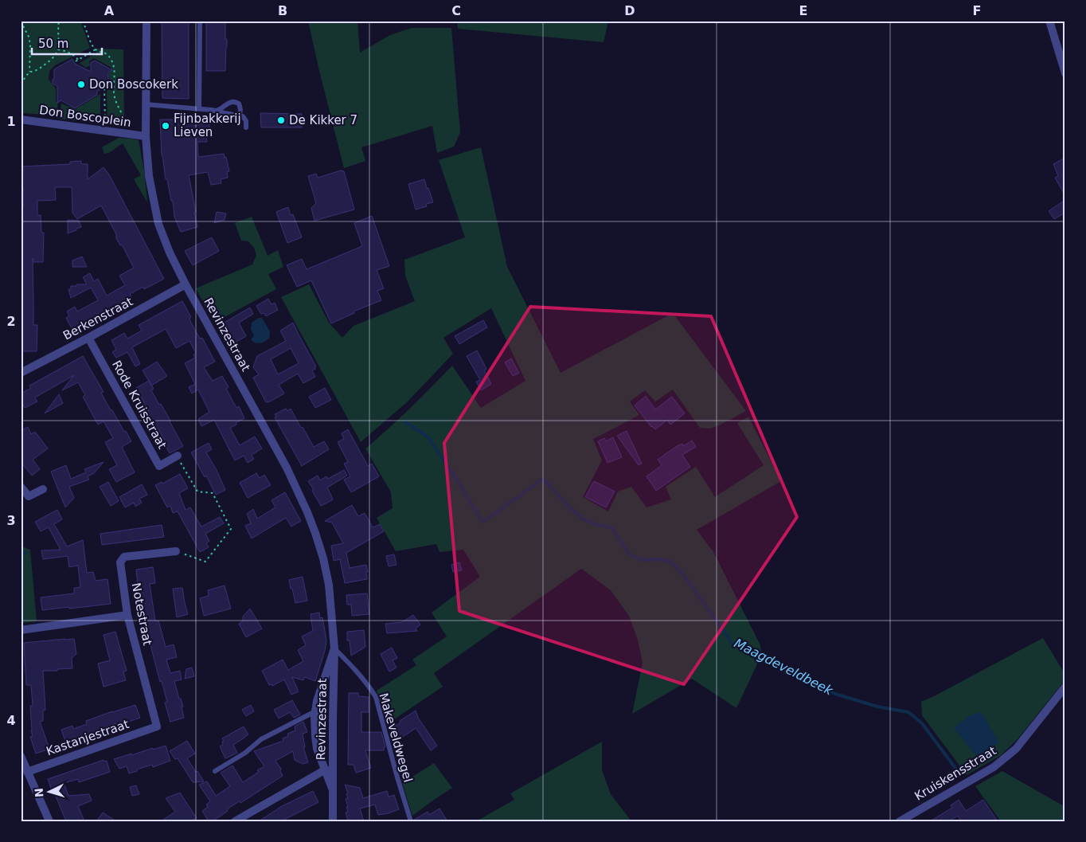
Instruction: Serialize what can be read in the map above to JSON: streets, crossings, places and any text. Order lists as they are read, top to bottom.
{
  "streets": {
    "street": [
      "Don Boscoplein",
      "Berkenstraat",
      "Revinzestraat",
      "Rode Kruisstraat",
      "Notestraat",
      "Kastanjestraat",
      "Kruiskensstraat"
    ],
    "lane": ["Makeveldwegel"]
  },
  "crossings": [
    ["Don Boscoplein", "Revinzestraat"],
    ["Berkenstraat", "Revinzestraat"],
    ["Berkenstraat", "Rode Kruisstraat"],
    ["Revinzestraat", "Makeveldwegel"],
    ["Notestraat", "Kastanjestraat"]
  ],
  "water": ["Maagdeveldbeek"],
  "places": ["Don Boscokerk", "De Kikker 7", "Fijnbakkerij Lieven"],
  "scale_bar": "50 m",
  "north": "left",
  "grid": {
    "columns": [
      "A",
      "B",
      "C",
      "D",
      "E",
      "F"
    ],
    "rows": [
      "1",
      "2",
      "3",
      "4"
    ]
  }
}
